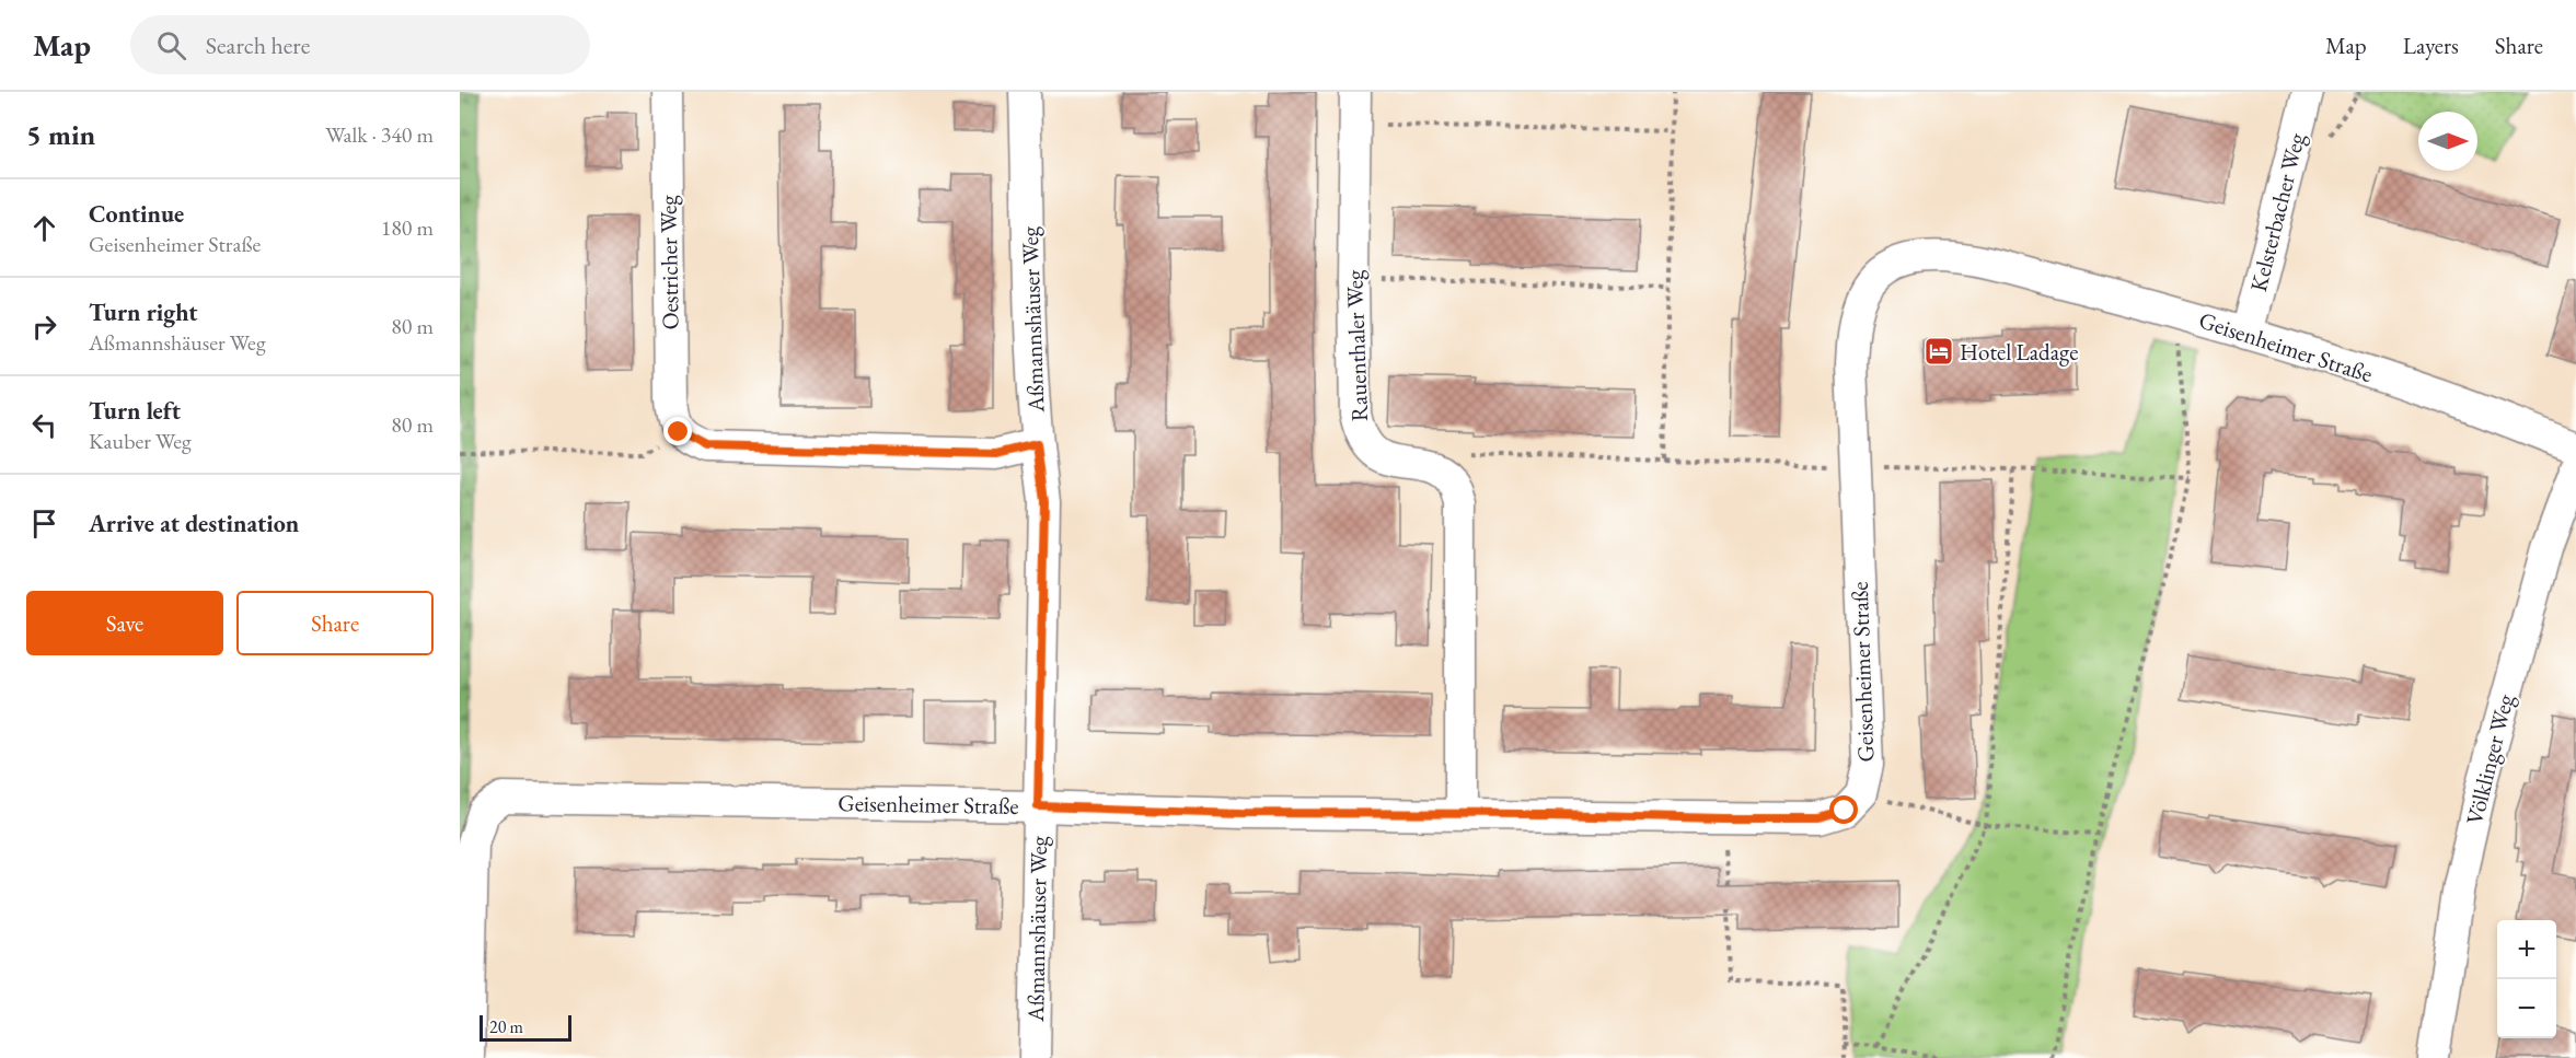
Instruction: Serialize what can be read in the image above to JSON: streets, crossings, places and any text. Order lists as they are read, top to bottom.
{
  "streets": {
    "street": [
      "Kelsterbacher Weg",
      "Oestricher Weg",
      "Aßmannshäuser Weg",
      "Rauenthaler Weg",
      "Geisenheimer Straße",
      "Völklinger Weg"
    ]
  },
  "crossings": [
    ["Kelsterbacher Weg", "Geisenheimer Straße"],
    ["Aßmannshäuser Weg", "Geisenheimer Straße"]
  ],
  "places": {
    "hotel": ["Hotel Ladage"]
  },
  "scale_bar": "20 m",
  "north": "right",
  "page": {
    "header": "Map",
    "search": "Search here",
    "nav": ["Map", "Layers", "Share"],
    "heading": ["5 min", "Walk · 340 m"],
    "list": [
      ["Continue", "Geisenheimer Straße", "180 m"],
      ["Turn right", "Aßmannshäuser Weg", "80 m"],
      ["Turn left", "Kauber Weg", "80 m"],
      "Arrive at destination"
    ],
    "buttons": ["Save", "Share"],
    "map_buttons": ["+", "−"],
    "scale": "20 m"
  }
}
